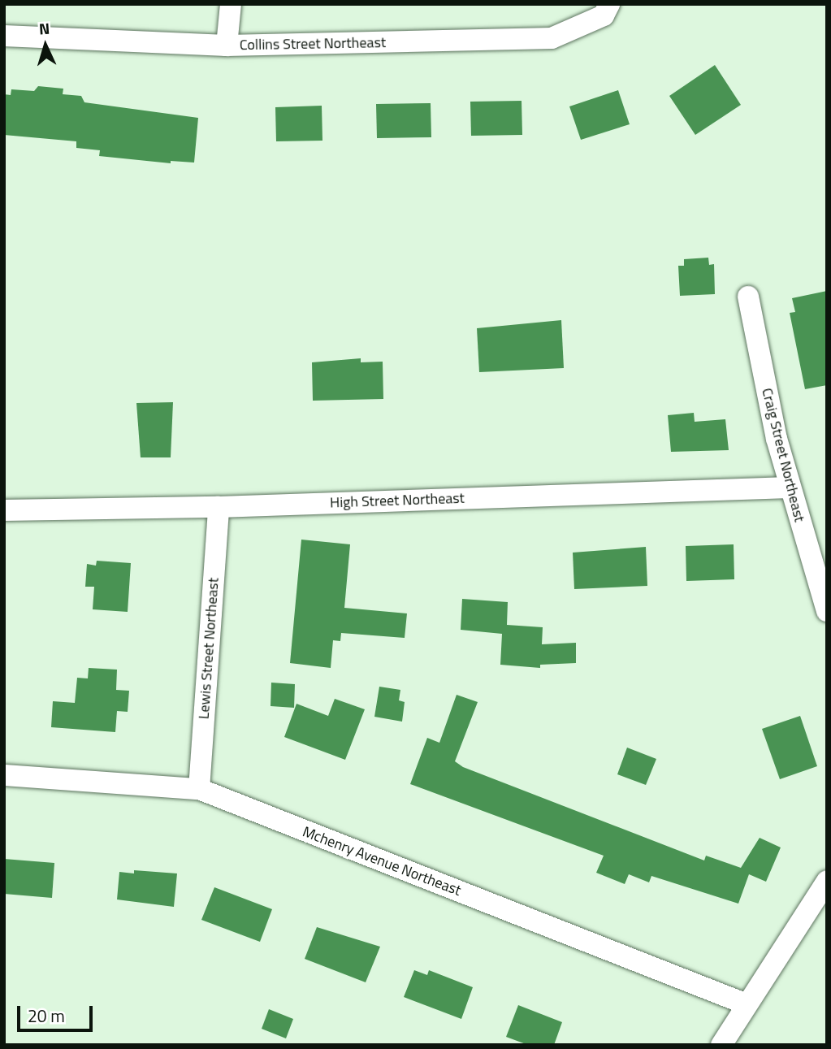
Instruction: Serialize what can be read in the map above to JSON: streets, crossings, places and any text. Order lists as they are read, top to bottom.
{
  "streets": {
    "street": [
      "Collins Street Northeast",
      "Craig Street Northeast",
      "High Street Northeast",
      "Lewis Street Northeast",
      "Mchenry Avenue Northeast"
    ]
  },
  "crossings": [
    ["Craig Street Northeast", "High Street Northeast"],
    ["High Street Northeast", "Lewis Street Northeast"],
    ["Lewis Street Northeast", "Mchenry Avenue Northeast"]
  ],
  "scale_bar": "20 m",
  "north": "top"
}
